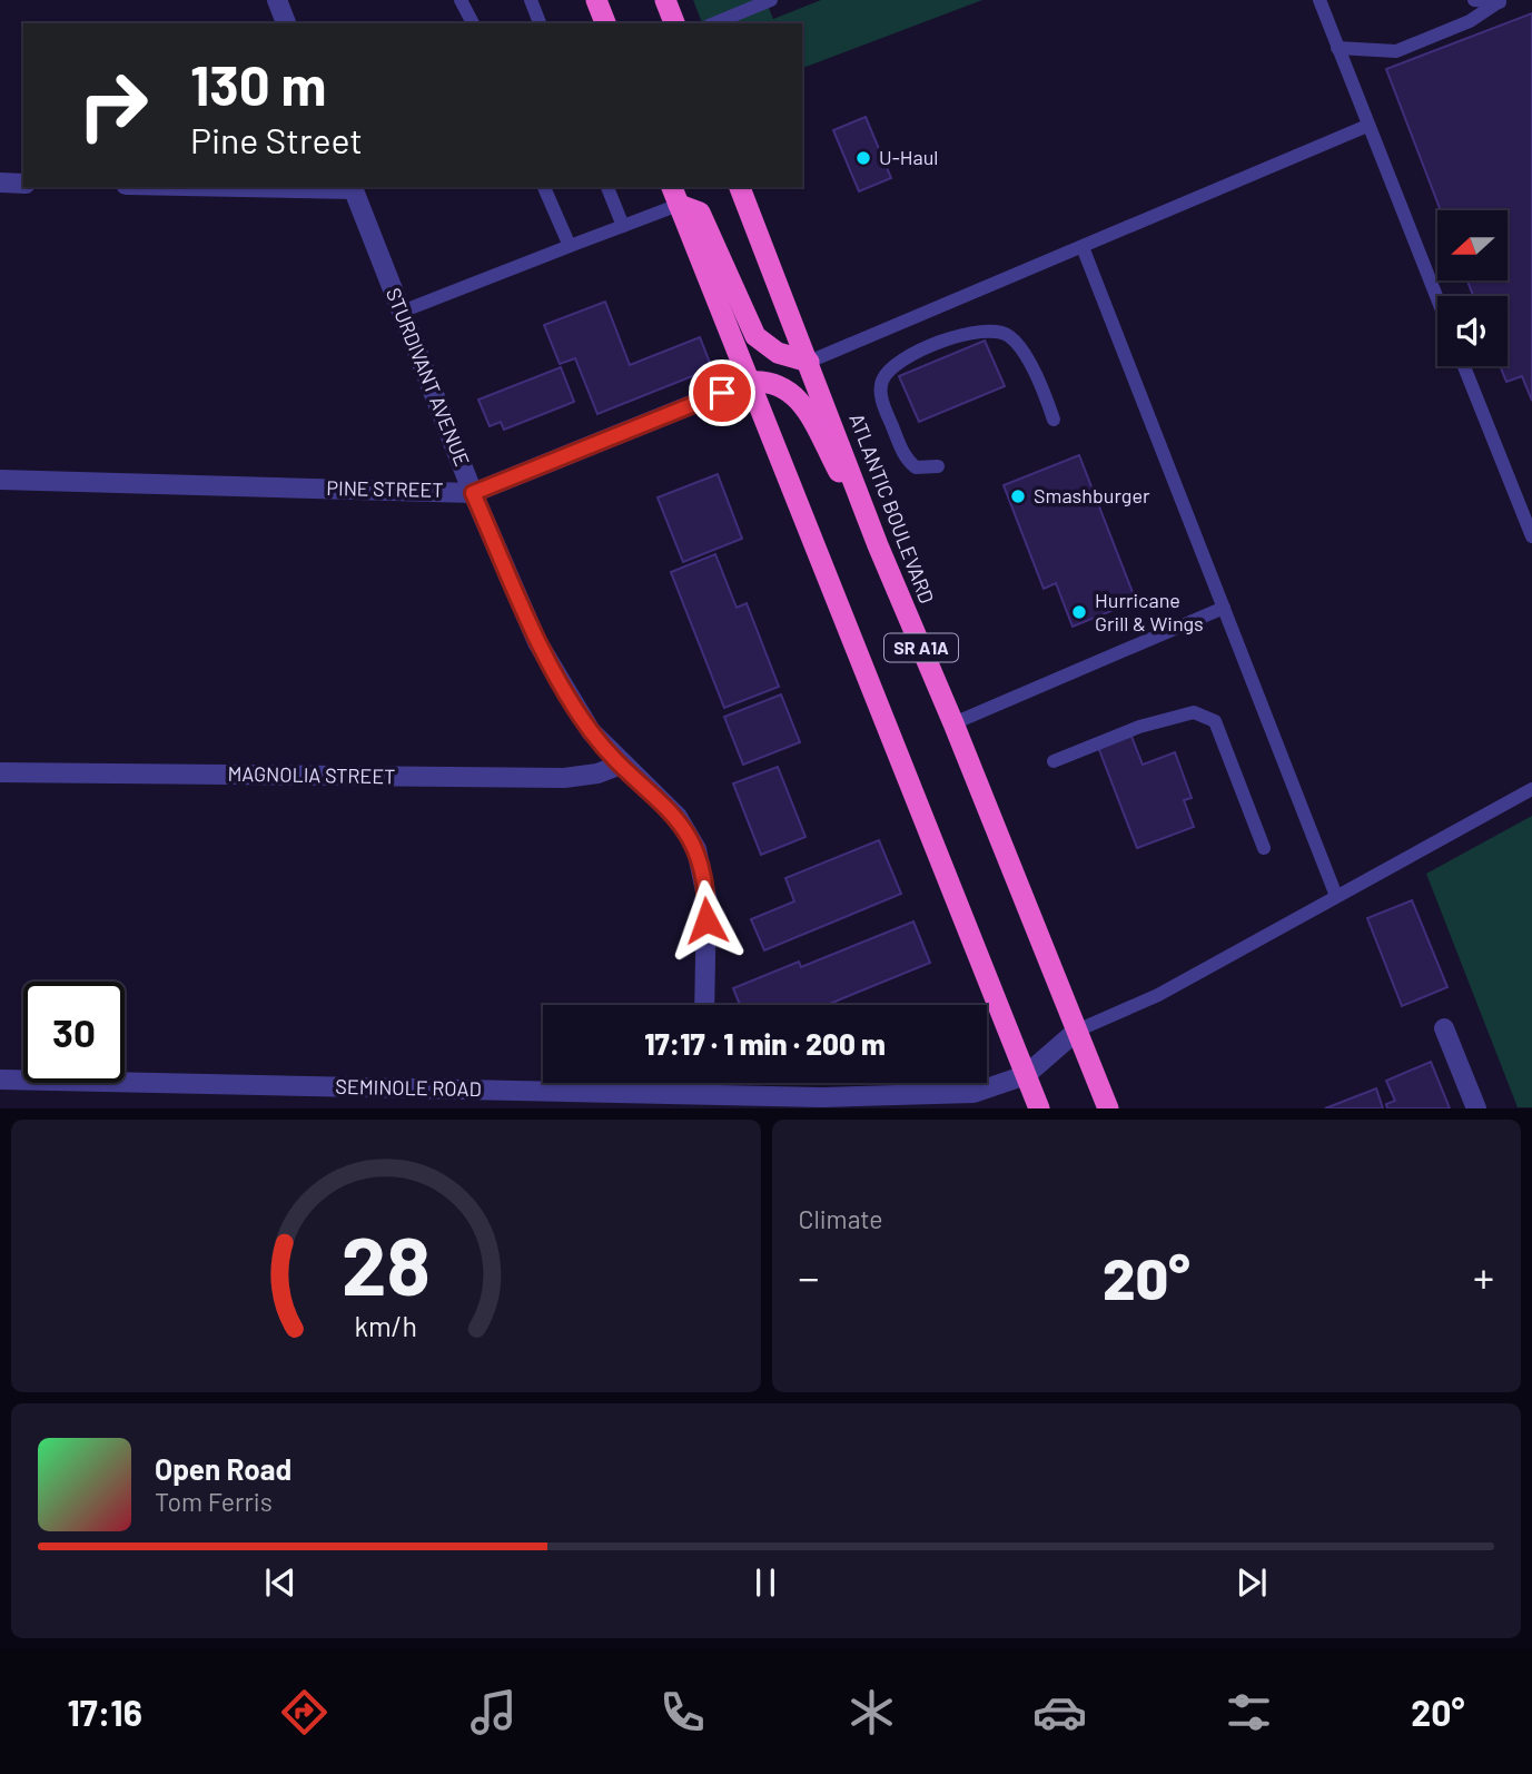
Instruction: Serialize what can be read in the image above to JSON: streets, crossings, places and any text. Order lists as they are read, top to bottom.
{
  "streets": {
    "highway": ["ATLANTIC BOULEVARD", "SR A1A"],
    "street": [
      "STURDIVANT AVENUE",
      "PINE STREET",
      "MAGNOLIA STREET",
      "SEMINOLE ROAD"
    ]
  },
  "crossings": [
    ["STURDIVANT AVENUE", "PINE STREET"],
    ["STURDIVANT AVENUE", "MAGNOLIA STREET"],
    ["PINE STREET", "SR A1A"],
    ["ATLANTIC BOULEVARD", "SEMINOLE ROAD"],
    ["SR A1A", "SEMINOLE ROAD"]
  ],
  "places": ["U-Haul", "Smashburger", "Hurricane Grill & Wings"],
  "north": "left",
  "page": {
    "turn": ["130 m", "Pine Street"],
    "limit": "30",
    "trip": "17:17 · 1 min · 200 m",
    "tile": "Climate",
    "heat": ["−", "20°", "+"],
    "song": ["Open Road", "Tom Ferris"],
    "tabs": ["17:16", "20°"],
    "gauge": ["28", "km/h"]
  }
}
